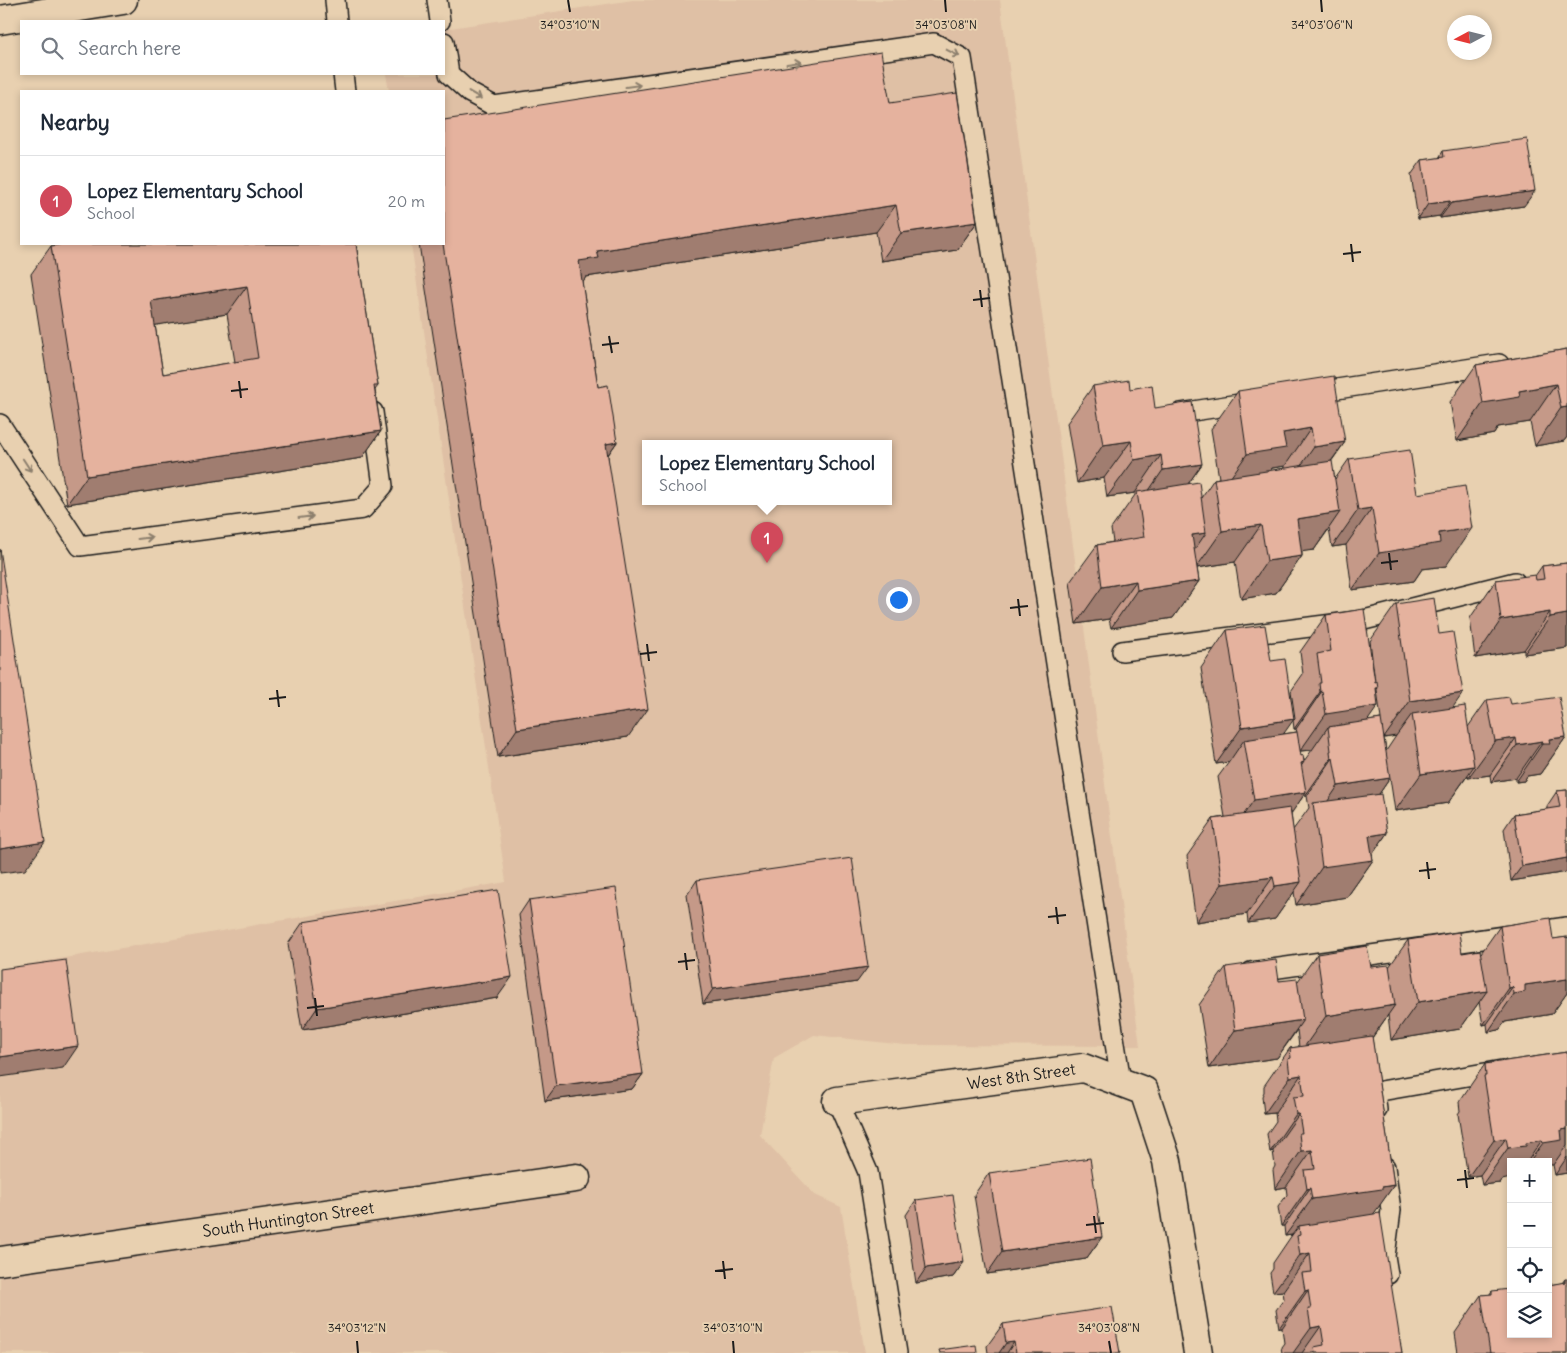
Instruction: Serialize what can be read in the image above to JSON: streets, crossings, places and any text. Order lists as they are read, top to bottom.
{
  "streets": {
    "street": ["West 8th Street", "South Huntington Street"]
  },
  "north": "left",
  "page": {
    "search": "Search here",
    "heading": "Nearby",
    "list": [
      {
        "mark": "1",
        "name": "Lopez Elementary School",
        "note": "School",
        "value": "20 m"
      }
    ],
    "popup": ["Lopez Elementary School", "School"],
    "pins": "1",
    "map_buttons": ["+", "−"]
  },
  "coordinates": [
    "34°03'10\"N",
    "34°03'08\"N",
    "34°03'06\"N",
    "34°03'12\"N"
  ]
}
